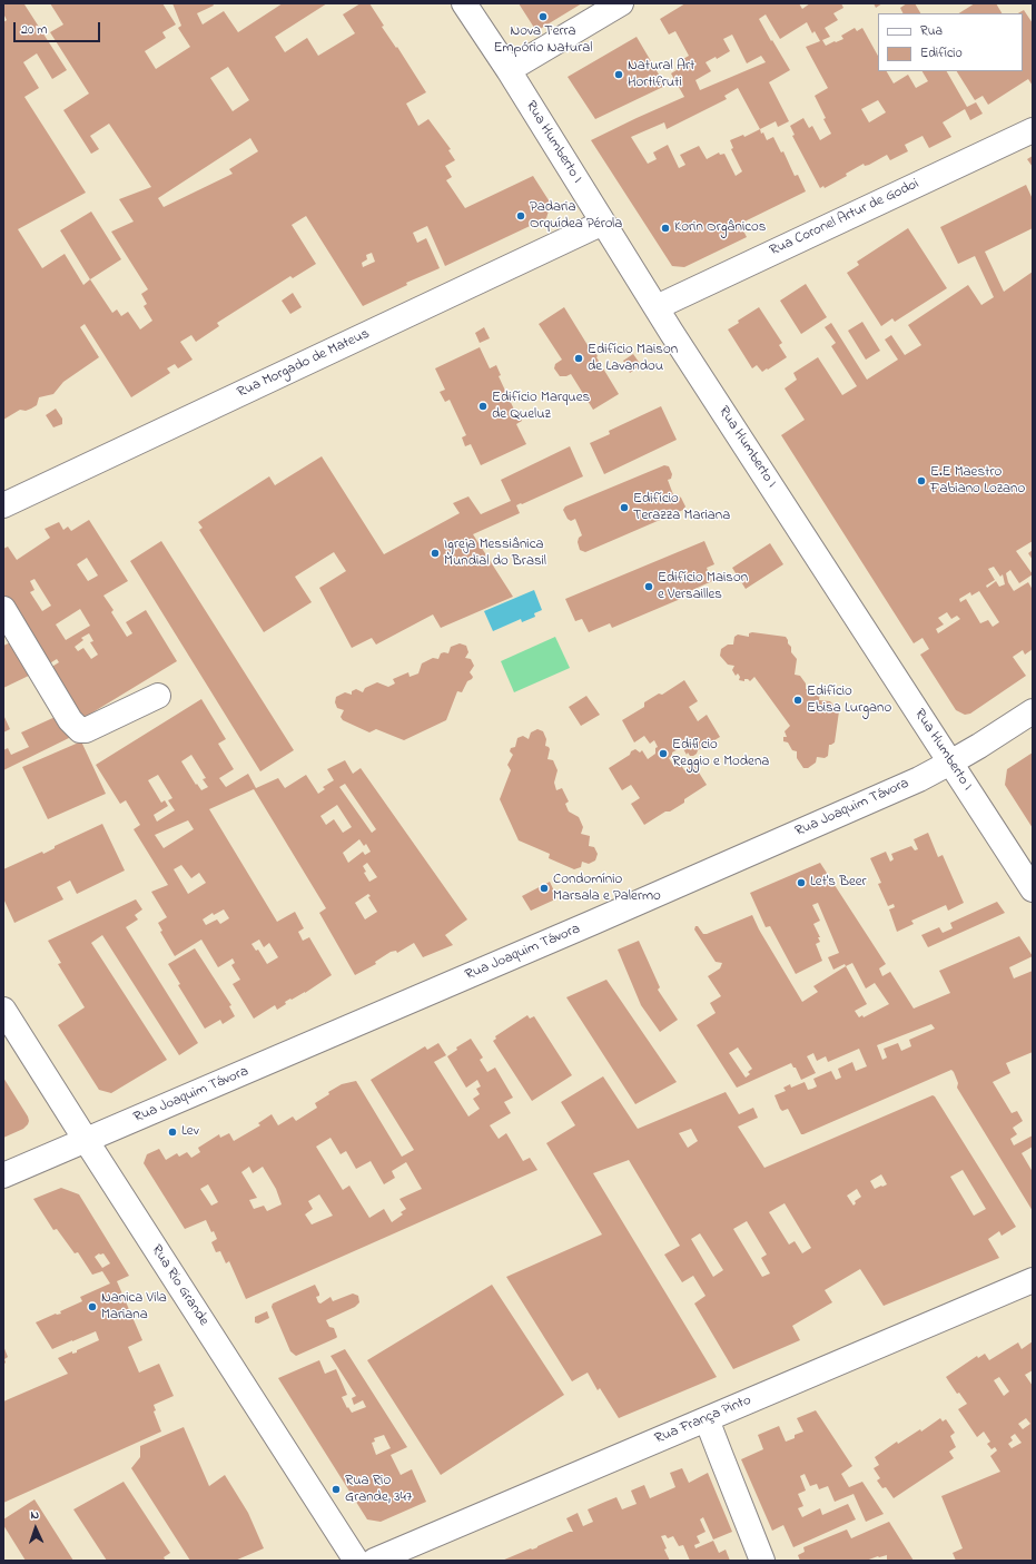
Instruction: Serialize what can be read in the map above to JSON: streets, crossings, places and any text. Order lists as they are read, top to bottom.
{
  "streets": {
    "street": [
      "Rua Humberto I",
      "Rua Coronel Artur de Godoi",
      "Rua Morgado de Mateus",
      "Rua Joaquim Távora",
      "Rua Rio Grande",
      "Rua França Pinto"
    ]
  },
  "crossings": [
    ["Rua Humberto I", "Rua Coronel Artur de Godoi"],
    ["Rua Humberto I", "Rua Morgado de Mateus"],
    ["Rua Humberto I", "Rua Joaquim Távora"],
    ["Rua Joaquim Távora", "Rua Rio Grande"]
  ],
  "places": [
    "Nova Terra Empório Natural",
    "Natural Art Hortifruti",
    "Padaria Orquídea Pérola",
    "Korin Orgânicos",
    "Edifício Maison de Lavandou",
    "Edifício Marques de Queluz",
    "E.E Maestro Fabiano Lozano",
    "Edifício Terazza Mariana",
    "Igreja Messiânica Mundial do Brasil",
    "Edifício Maison e Versailles",
    "Edifício Ebisa Lurgano",
    "Edificio Reggio e Modena",
    "Let's Beer",
    "Condomínio Marsala e Palermo",
    "Lev",
    "Nanica Vila Mariana",
    "Rua Rio Grande, 347"
  ],
  "legend": ["Rua", "Edifício"],
  "scale_bar": "20 m",
  "north": "top"
}
